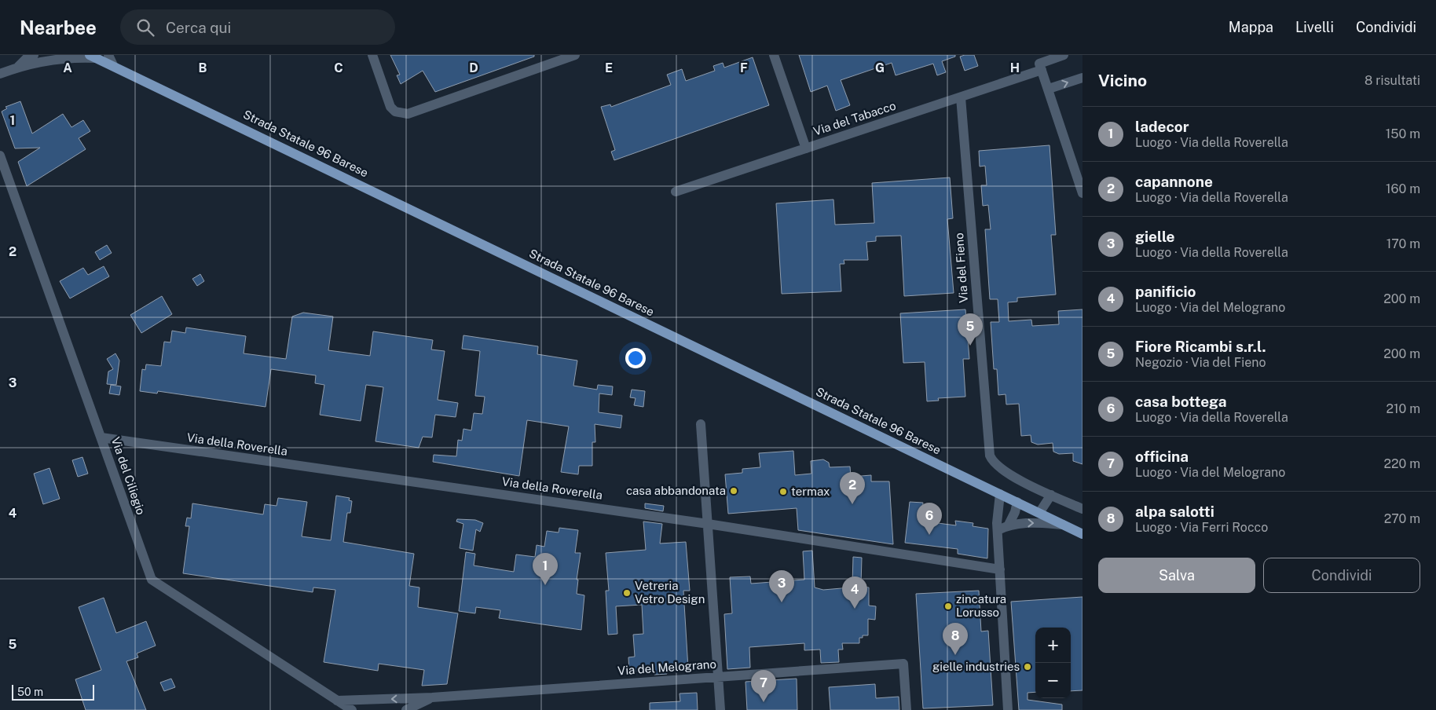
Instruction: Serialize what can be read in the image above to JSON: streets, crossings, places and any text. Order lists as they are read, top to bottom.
{
  "streets": {
    "main road": ["Strada Statale 96 Barese"],
    "street": [
      "Via del Tabacco",
      "Via del Fieno",
      "Via della Roverella",
      "Via del Ciliegio",
      "Via del Melograno"
    ]
  },
  "crossings": [
    ["Via del Tabacco", "Via del Fieno"],
    ["Via della Roverella", "Via del Ciliegio"],
    ["Via del Ciliegio", "Via del Melograno"]
  ],
  "places": [
    "casa abbandonata",
    "termax",
    "Vetreria Vetro Design",
    "zincatura Lorusso",
    "gielle industries"
  ],
  "scale_bar": "50 m",
  "page": {
    "header": "Nearbee",
    "search": "Cerca qui",
    "nav": ["Mappa", "Livelli", "Condividi"],
    "heading": ["Vicino", "8 risultati"],
    "list": [
      {
        "mark": "1",
        "name": "ladecor",
        "note": "Luogo · Via della Roverella",
        "value": "150 m"
      },
      {
        "mark": "2",
        "name": "capannone",
        "note": "Luogo · Via della Roverella",
        "value": "160 m"
      },
      {
        "mark": "3",
        "name": "gielle",
        "note": "Luogo · Via della Roverella",
        "value": "170 m"
      },
      {
        "mark": "4",
        "name": "panificio",
        "note": "Luogo · Via del Melograno",
        "value": "200 m"
      },
      {
        "mark": "5",
        "name": "Fiore Ricambi s.r.l.",
        "note": "Negozio · Via del Fieno",
        "value": "200 m"
      },
      {
        "mark": "6",
        "name": "casa bottega",
        "note": "Luogo · Via della Roverella",
        "value": "210 m"
      },
      {
        "mark": "7",
        "name": "officina",
        "note": "Luogo · Via del Melograno",
        "value": "220 m"
      },
      {
        "mark": "8",
        "name": "alpa salotti",
        "note": "Luogo · Via Ferri Rocco",
        "value": "270 m"
      }
    ],
    "pins": [
      "5",
      "2",
      "6",
      "1",
      "3",
      "4",
      "8",
      "7"
    ],
    "buttons": ["Salva", "Condividi"],
    "map_buttons": ["+", "−"],
    "scale": "50 m"
  },
  "grid": {
    "columns": [
      "A",
      "B",
      "C",
      "D",
      "E",
      "F",
      "G",
      "H"
    ],
    "rows": [
      "1",
      "2",
      "3",
      "4",
      "5"
    ]
  }
}
